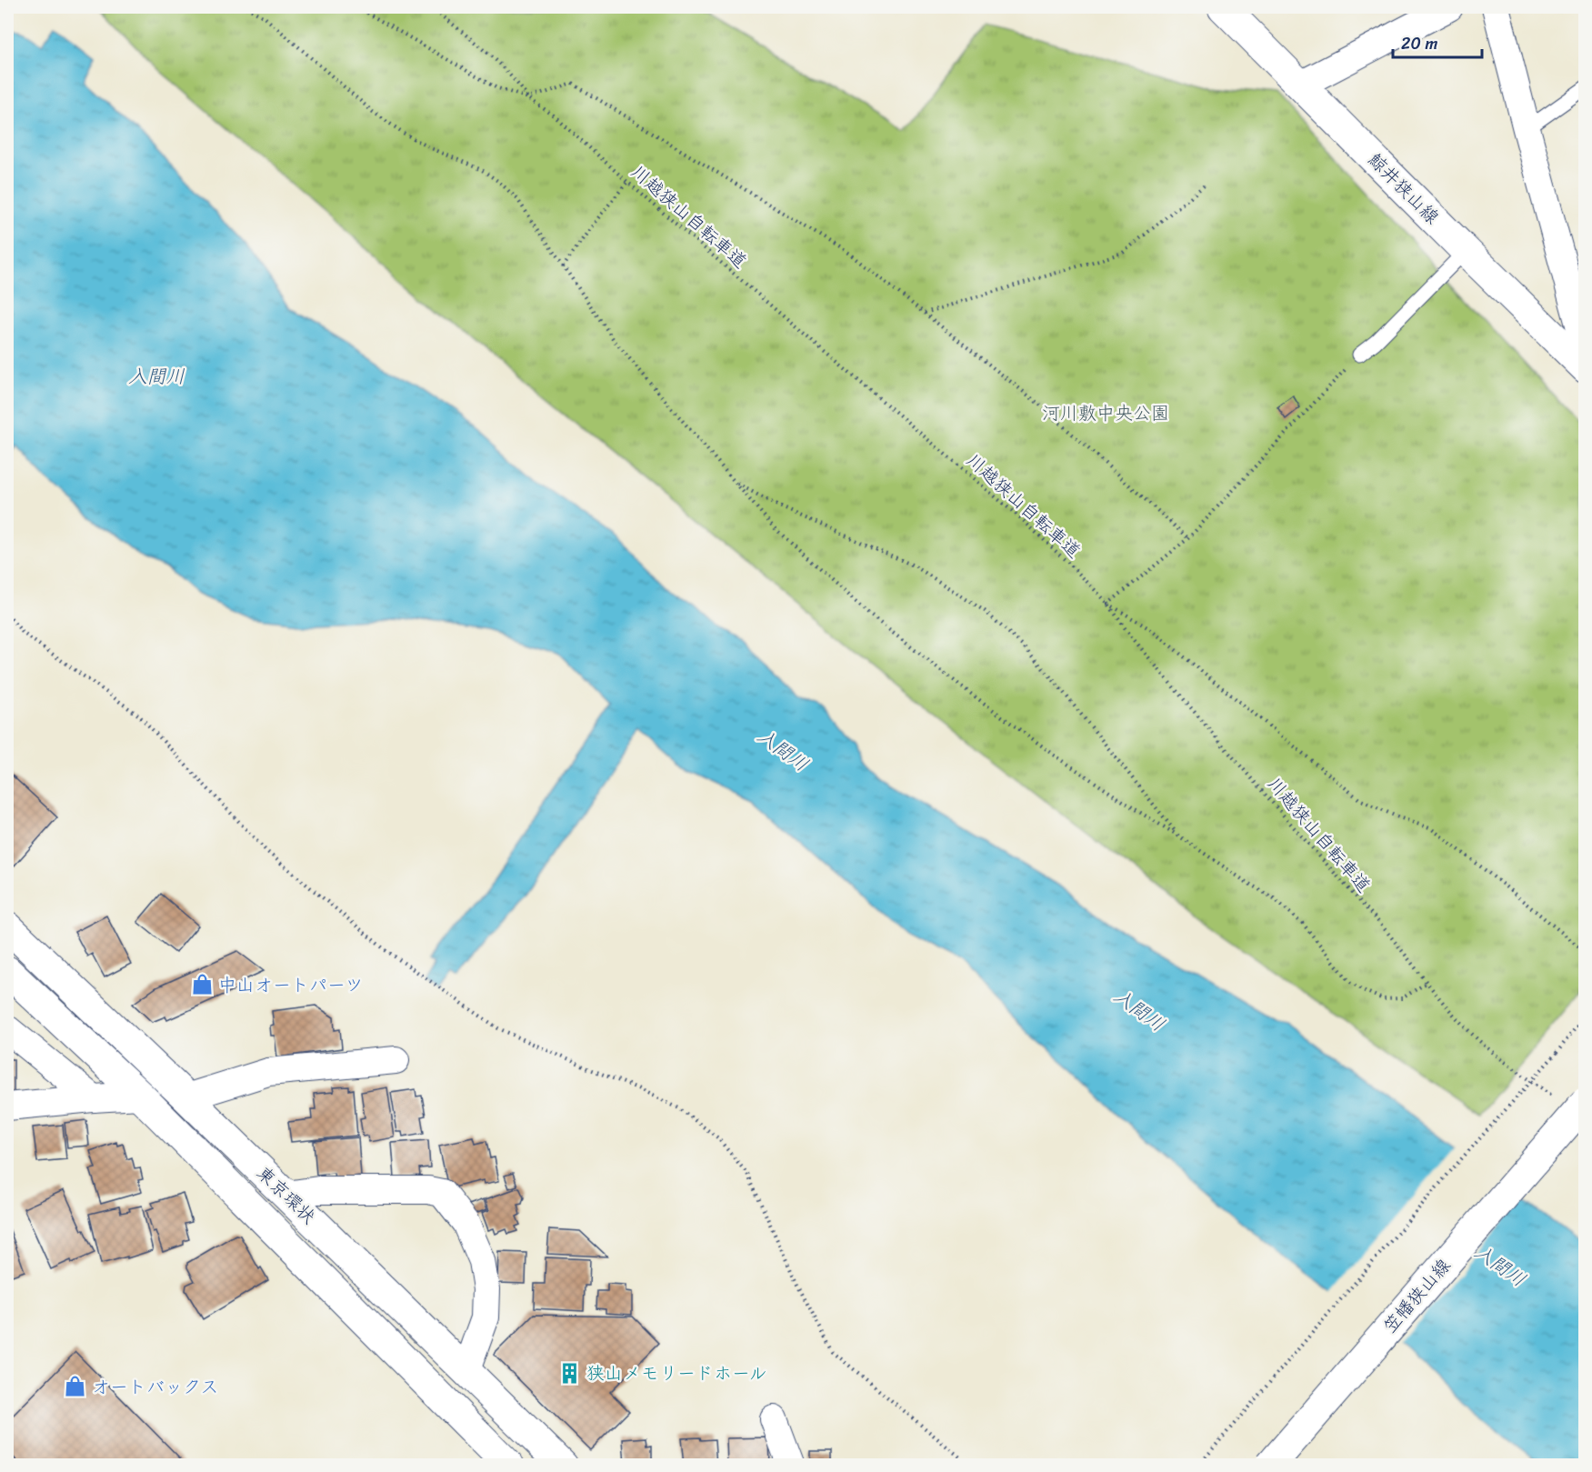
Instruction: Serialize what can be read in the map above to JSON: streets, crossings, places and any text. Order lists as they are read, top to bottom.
{
  "streets": {
    "main road": ["鯨井狭山線", "東京環状", "笠幡狭山線"],
    "path": ["川越狭山自転車道"]
  },
  "water": ["入間川"],
  "parks": ["河川敷中央公園"],
  "places": {
    "shop": ["中山オートパーツ", "オートバックス"],
    "building": ["狭山メモリードホール"]
  },
  "scale_bar": "20 m"
}
